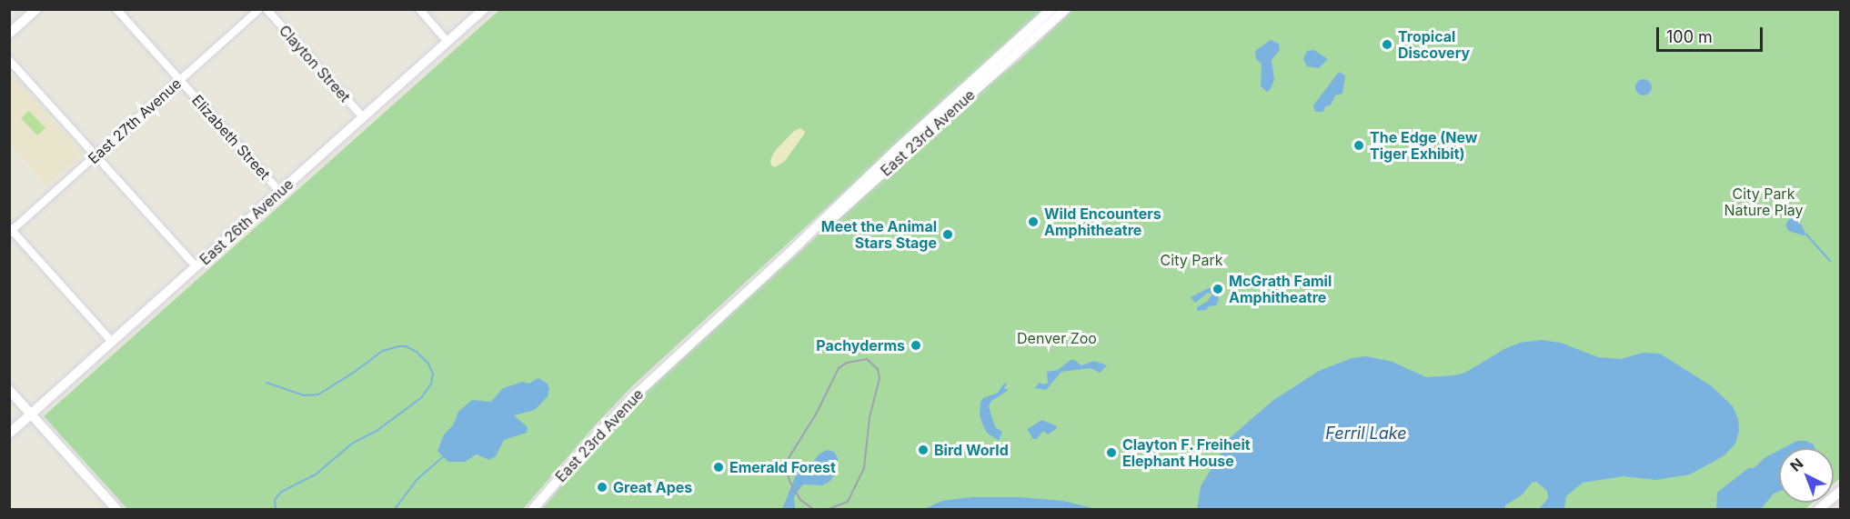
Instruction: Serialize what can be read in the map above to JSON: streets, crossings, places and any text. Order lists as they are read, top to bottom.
{
  "streets": {
    "main road": ["East 23rd Avenue", "East 26th Avenue"],
    "street": ["Clayton Street", "East 27th Avenue", "Elizabeth Street"]
  },
  "crossings": [
    ["Clayton Street", "East 26th Avenue"],
    ["East 27th Avenue", "Elizabeth Street"],
    ["Elizabeth Street", "East 26th Avenue"]
  ],
  "water": ["Ferril Lake"],
  "parks": ["City Park Nature Play", "City Park", "Denver Zoo"],
  "places": [
    "Tropical Discovery",
    "The Edge (New Tiger Exhibit)",
    "Wild Encounters Amphitheatre",
    "Meet the Animal Stars Stage",
    "McGrath Famil Amphitheatre",
    "Pachyderms",
    "Bird World",
    "Clayton F. Freiheit Elephant House",
    "Emerald Forest",
    "Great Apes"
  ],
  "scale_bar": "100 m",
  "north": "top left"
}
